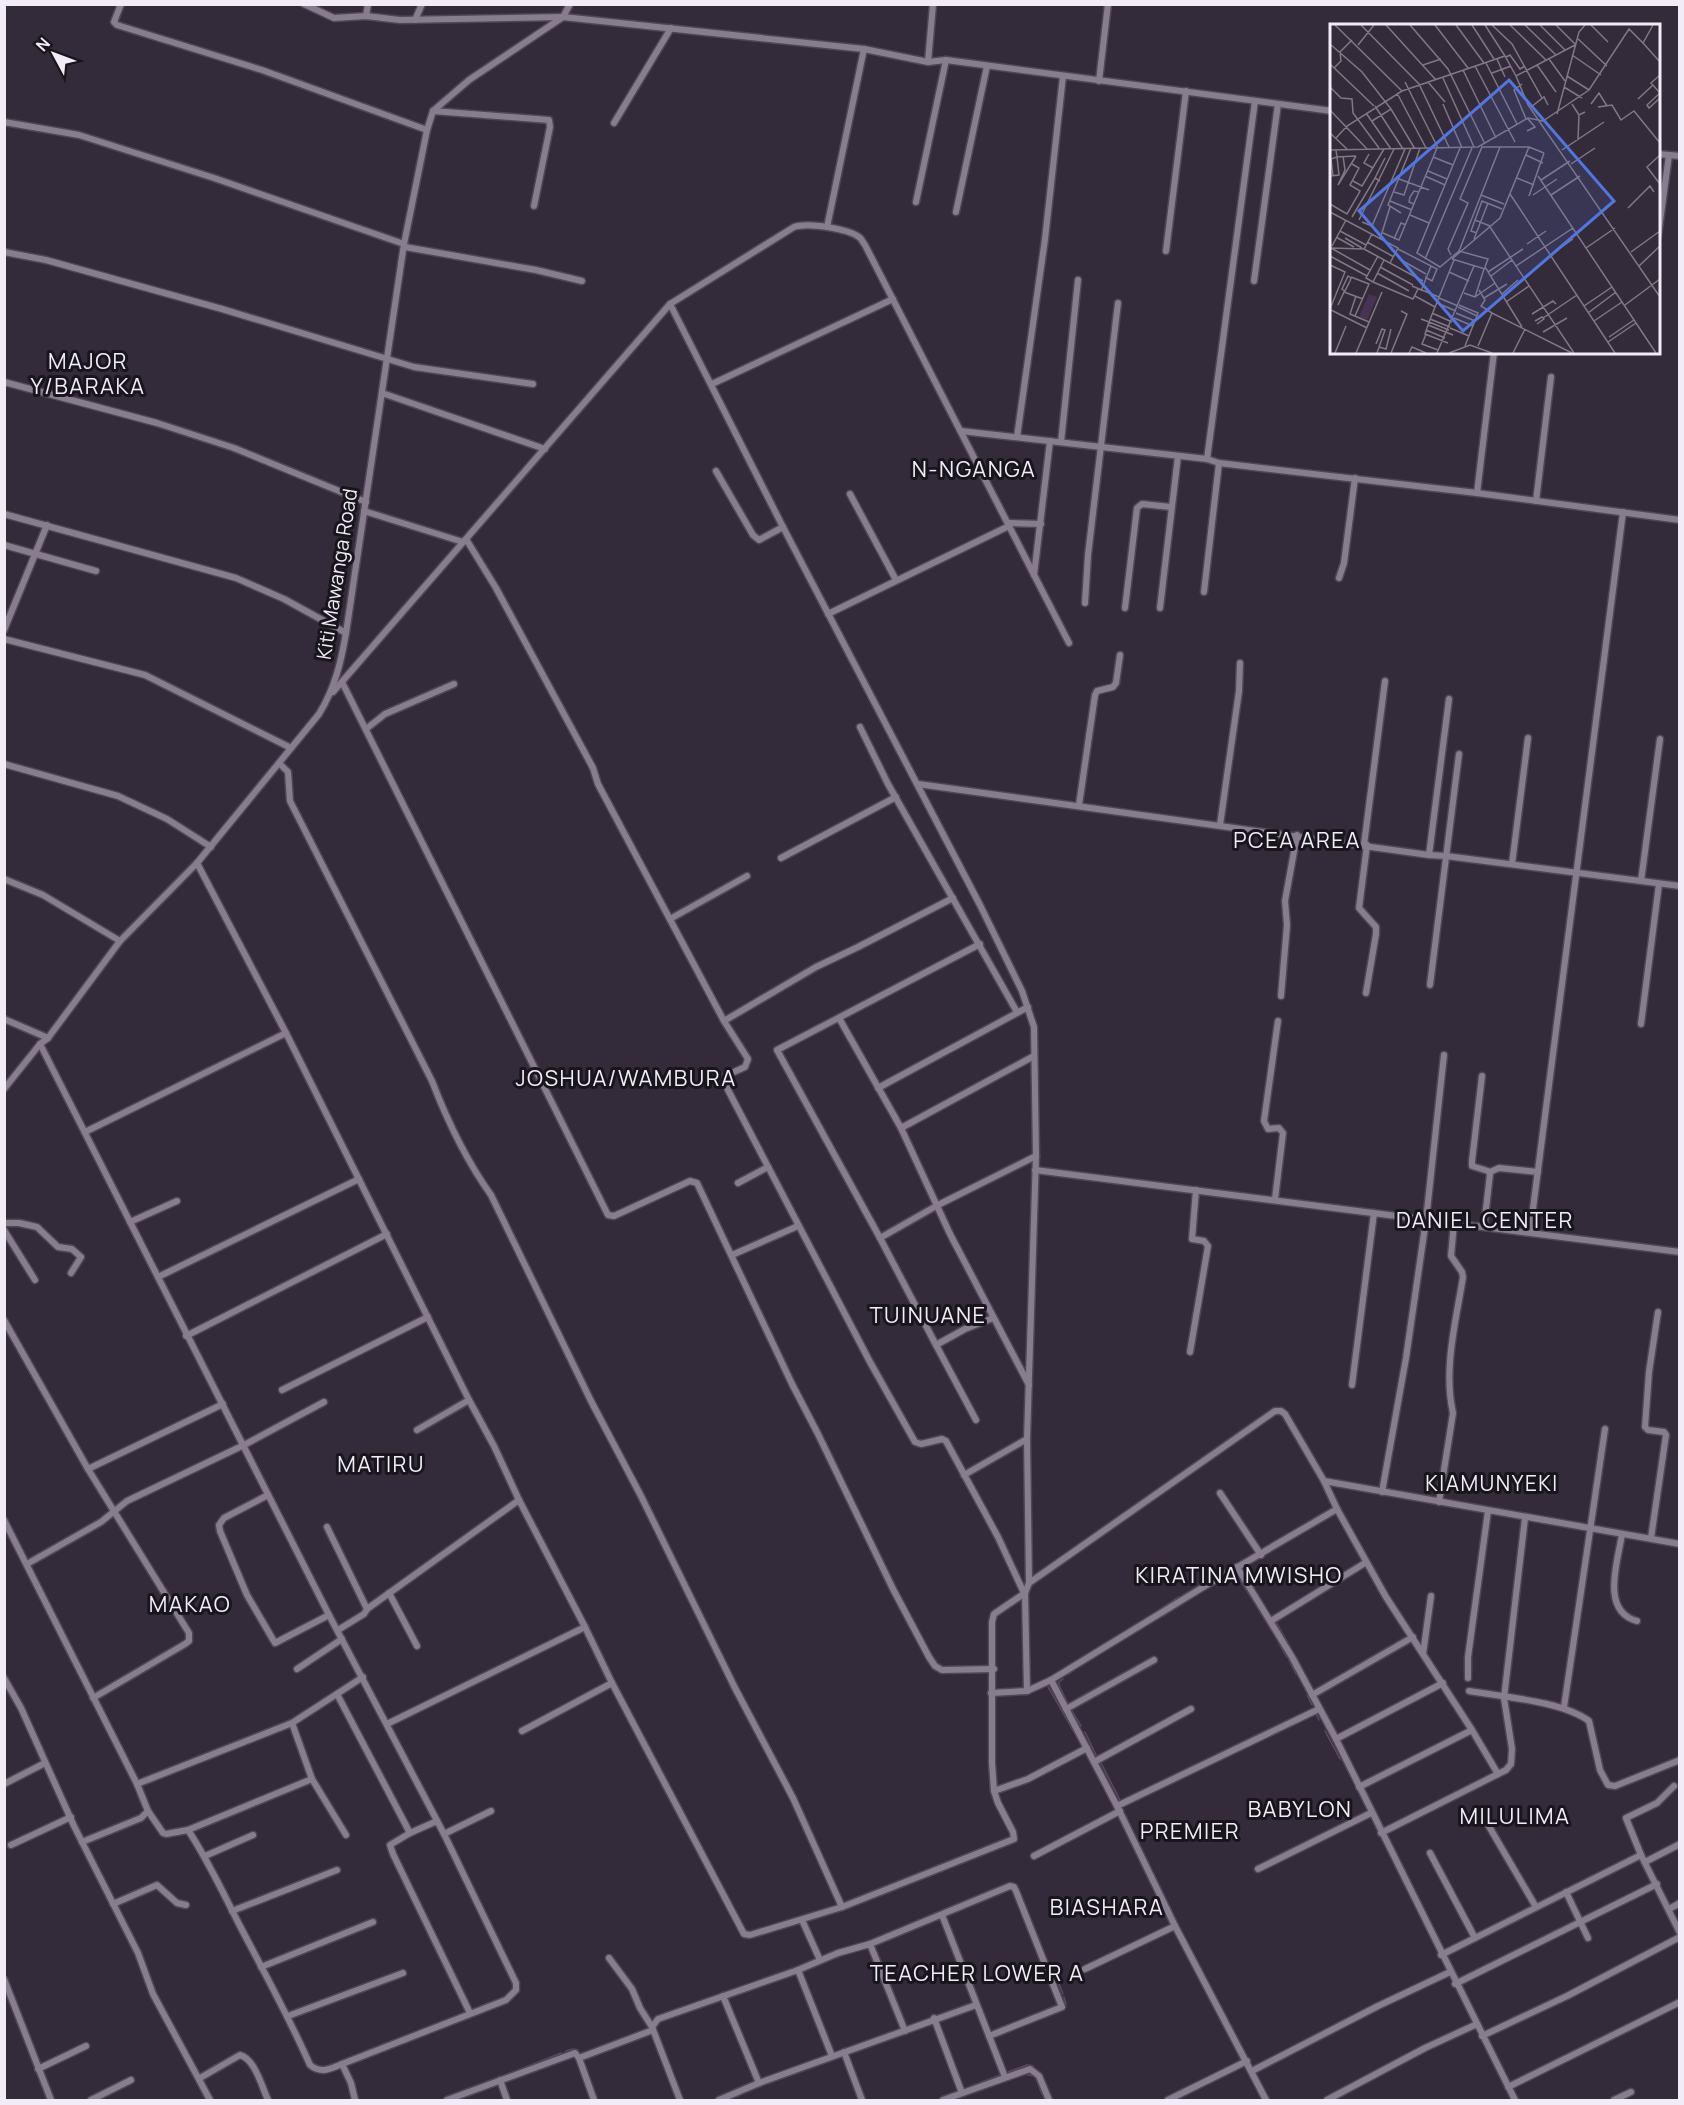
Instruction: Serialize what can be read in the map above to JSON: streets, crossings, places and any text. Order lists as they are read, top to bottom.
{
  "streets": {
    "street": ["Kiti Mawanga Road"]
  },
  "districts": [
    "MAJOR Y/BARAKA",
    "N-NGANGA",
    "PCEA AREA",
    "JOSHUA/WAMBURA",
    "DANIEL CENTER",
    "TUINUANE",
    "MATIRU",
    "KIAMUNYEKI",
    "KIRATINA MWISHO",
    "MAKAO",
    "BABYLON",
    "MILULIMA",
    "PREMIER",
    "BIASHARA",
    "TEACHER LOWER A"
  ],
  "north": "top left"
}
